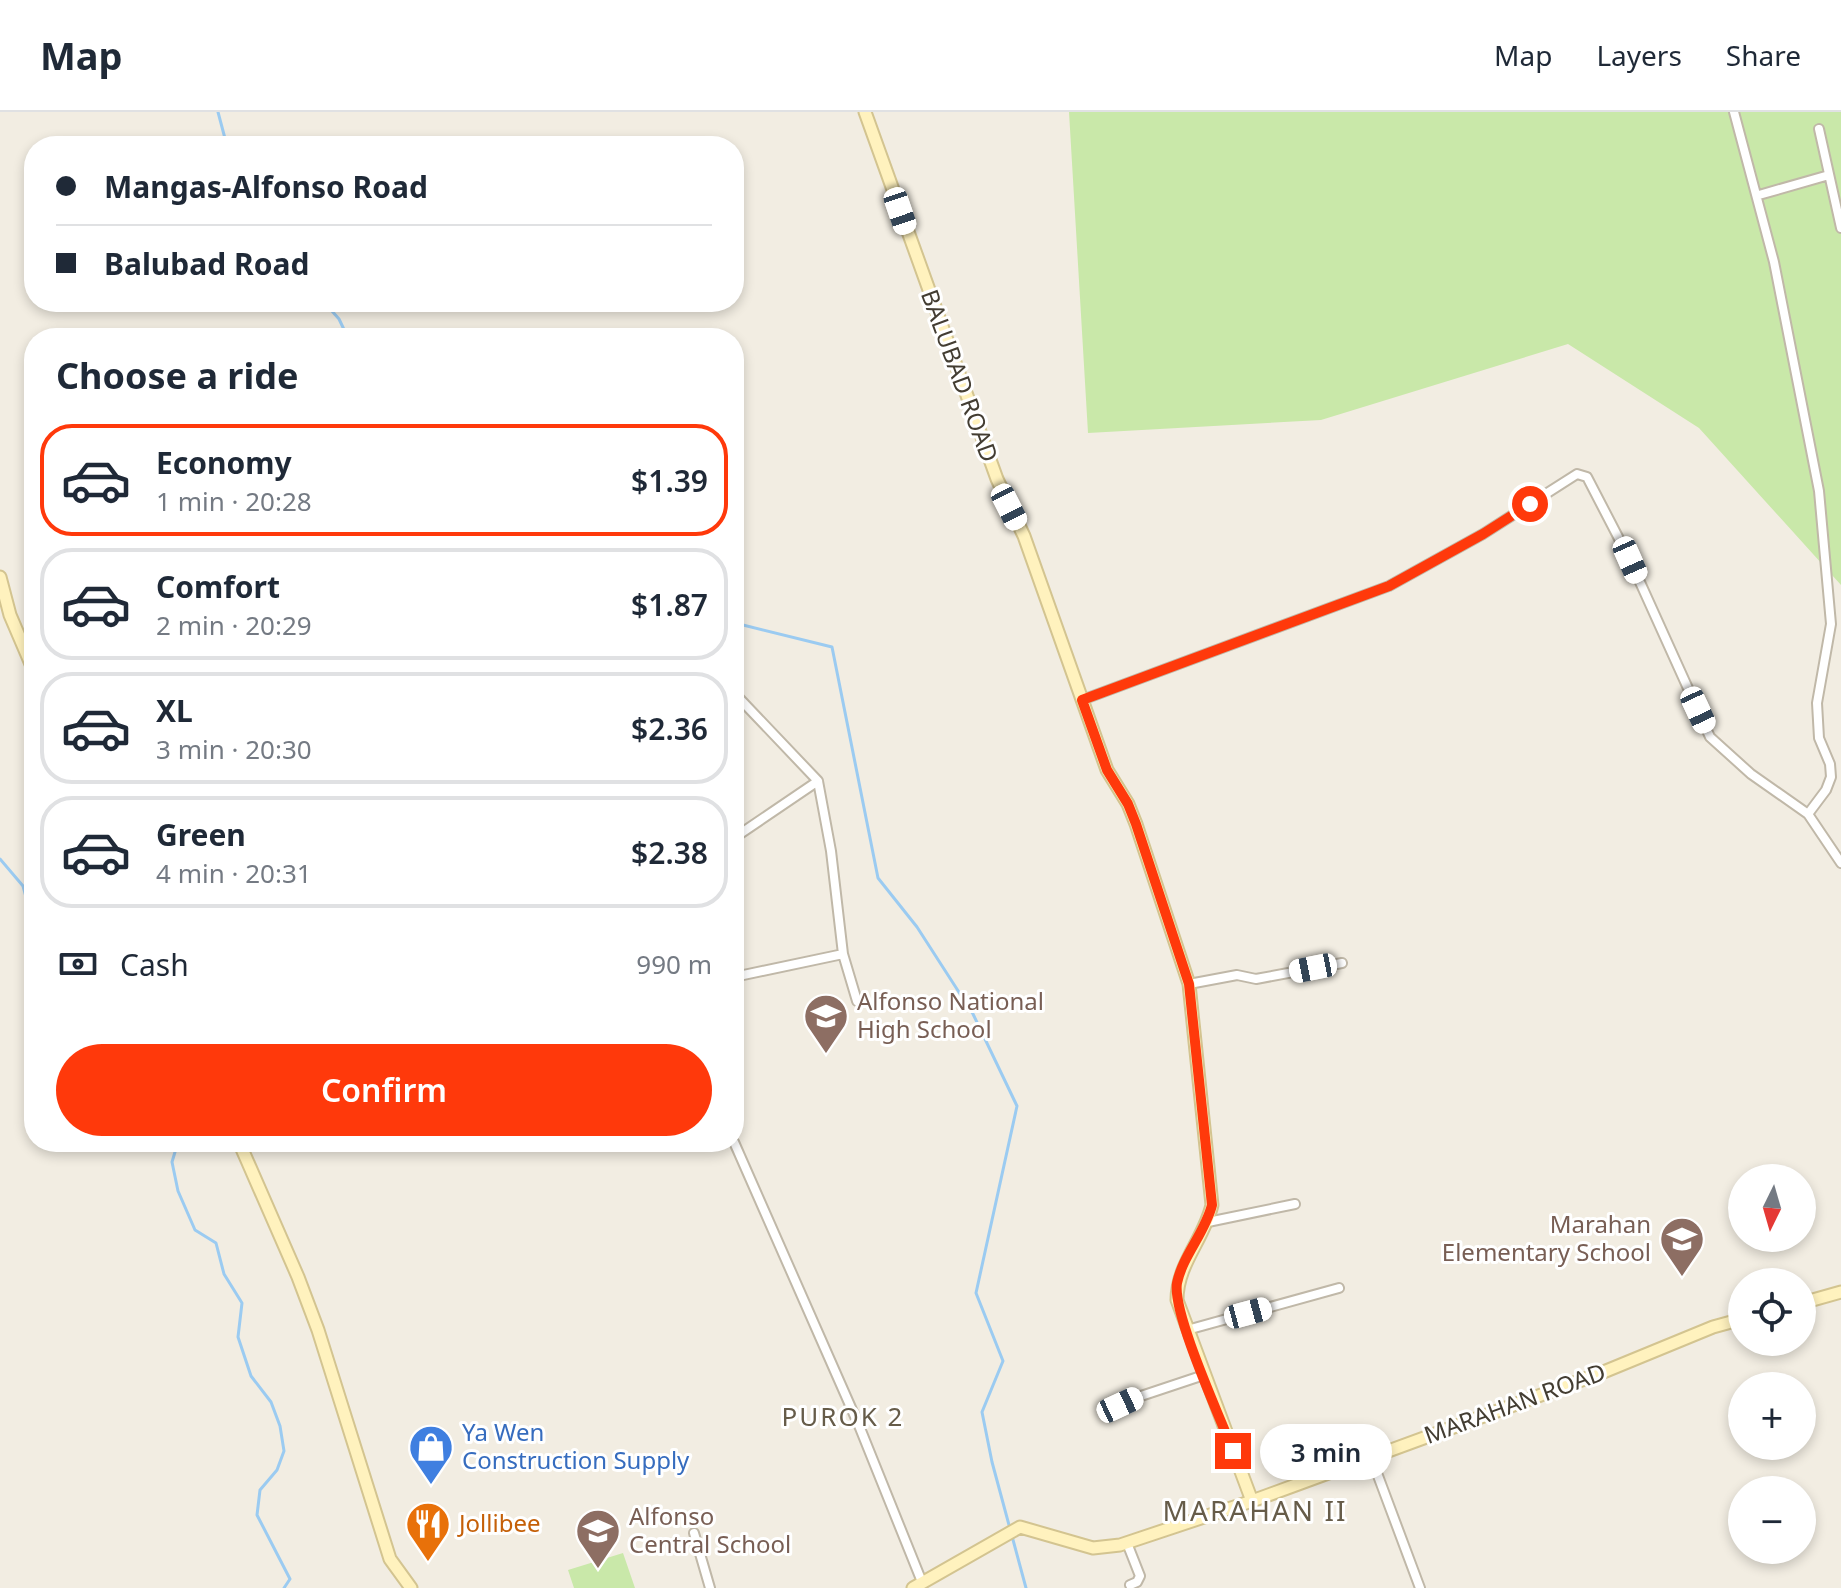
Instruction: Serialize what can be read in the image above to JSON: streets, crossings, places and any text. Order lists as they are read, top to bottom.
{
  "streets": {
    "main road": ["BALUBAD ROAD", "MARAHAN ROAD"]
  },
  "crossings": [
    ["BALUBAD ROAD", "MARAHAN ROAD"]
  ],
  "districts": ["PUROK 2", "MARAHAN II"],
  "places": {
    "school or university": ["Alfonso National High School", "Marahan Elementary School", "Alfonso Central School"],
    "shop": ["Ya Wen Construction Supply"],
    "restaurant": ["Jollibee"]
  },
  "north": "bottom",
  "page": {
    "header": "Map",
    "nav": ["Map", "Layers", "Share"],
    "banner": ["Mangas-Alfonso Road", "Balubad Road"],
    "heading": "Choose a ride",
    "list": [
      {
        "name": "Economy",
        "note": "1 min · 20:28",
        "value": "$1.39"
      },
      {
        "name": "Comfort",
        "note": "2 min · 20:29",
        "value": "$1.87"
      },
      {
        "name": "XL",
        "note": "3 min · 20:30",
        "value": "$2.36"
      },
      {
        "name": "Green",
        "note": "4 min · 20:31",
        "value": "$2.38"
      }
    ],
    "pay": ["Cash", "990 m"],
    "buttons": "Confirm",
    "map_buttons": ["+", "−"],
    "bubble": "3 min"
  }
}
